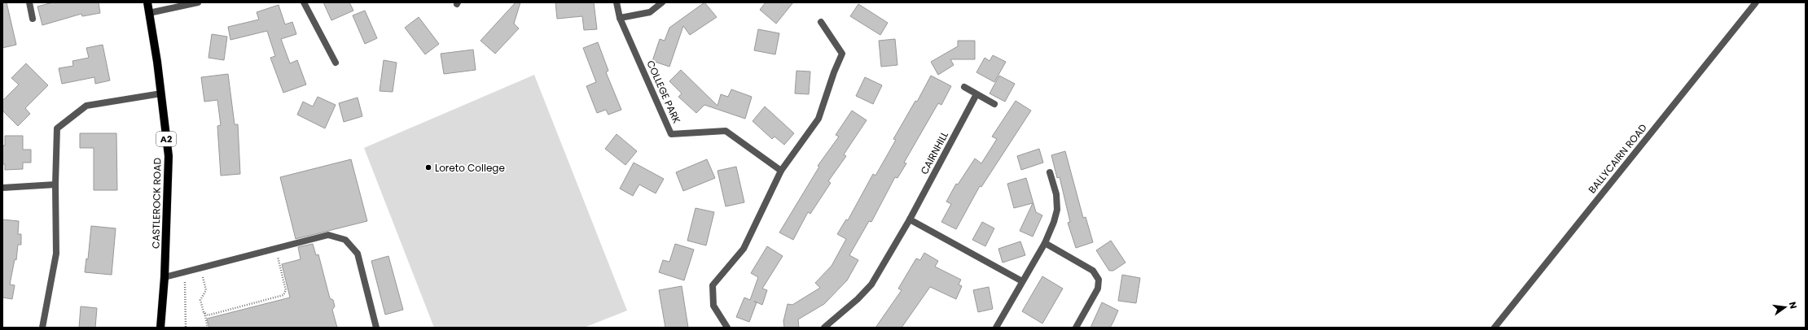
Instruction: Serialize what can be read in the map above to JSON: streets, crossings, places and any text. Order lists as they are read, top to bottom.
{
  "streets": {
    "main road": ["A2", "CASTLEROCK ROAD"],
    "street": ["COLLEGE PARK", "CAIRNHILL", "BALLYCAIRN ROAD"]
  },
  "places": ["Loreto College"],
  "north": "right"
}
